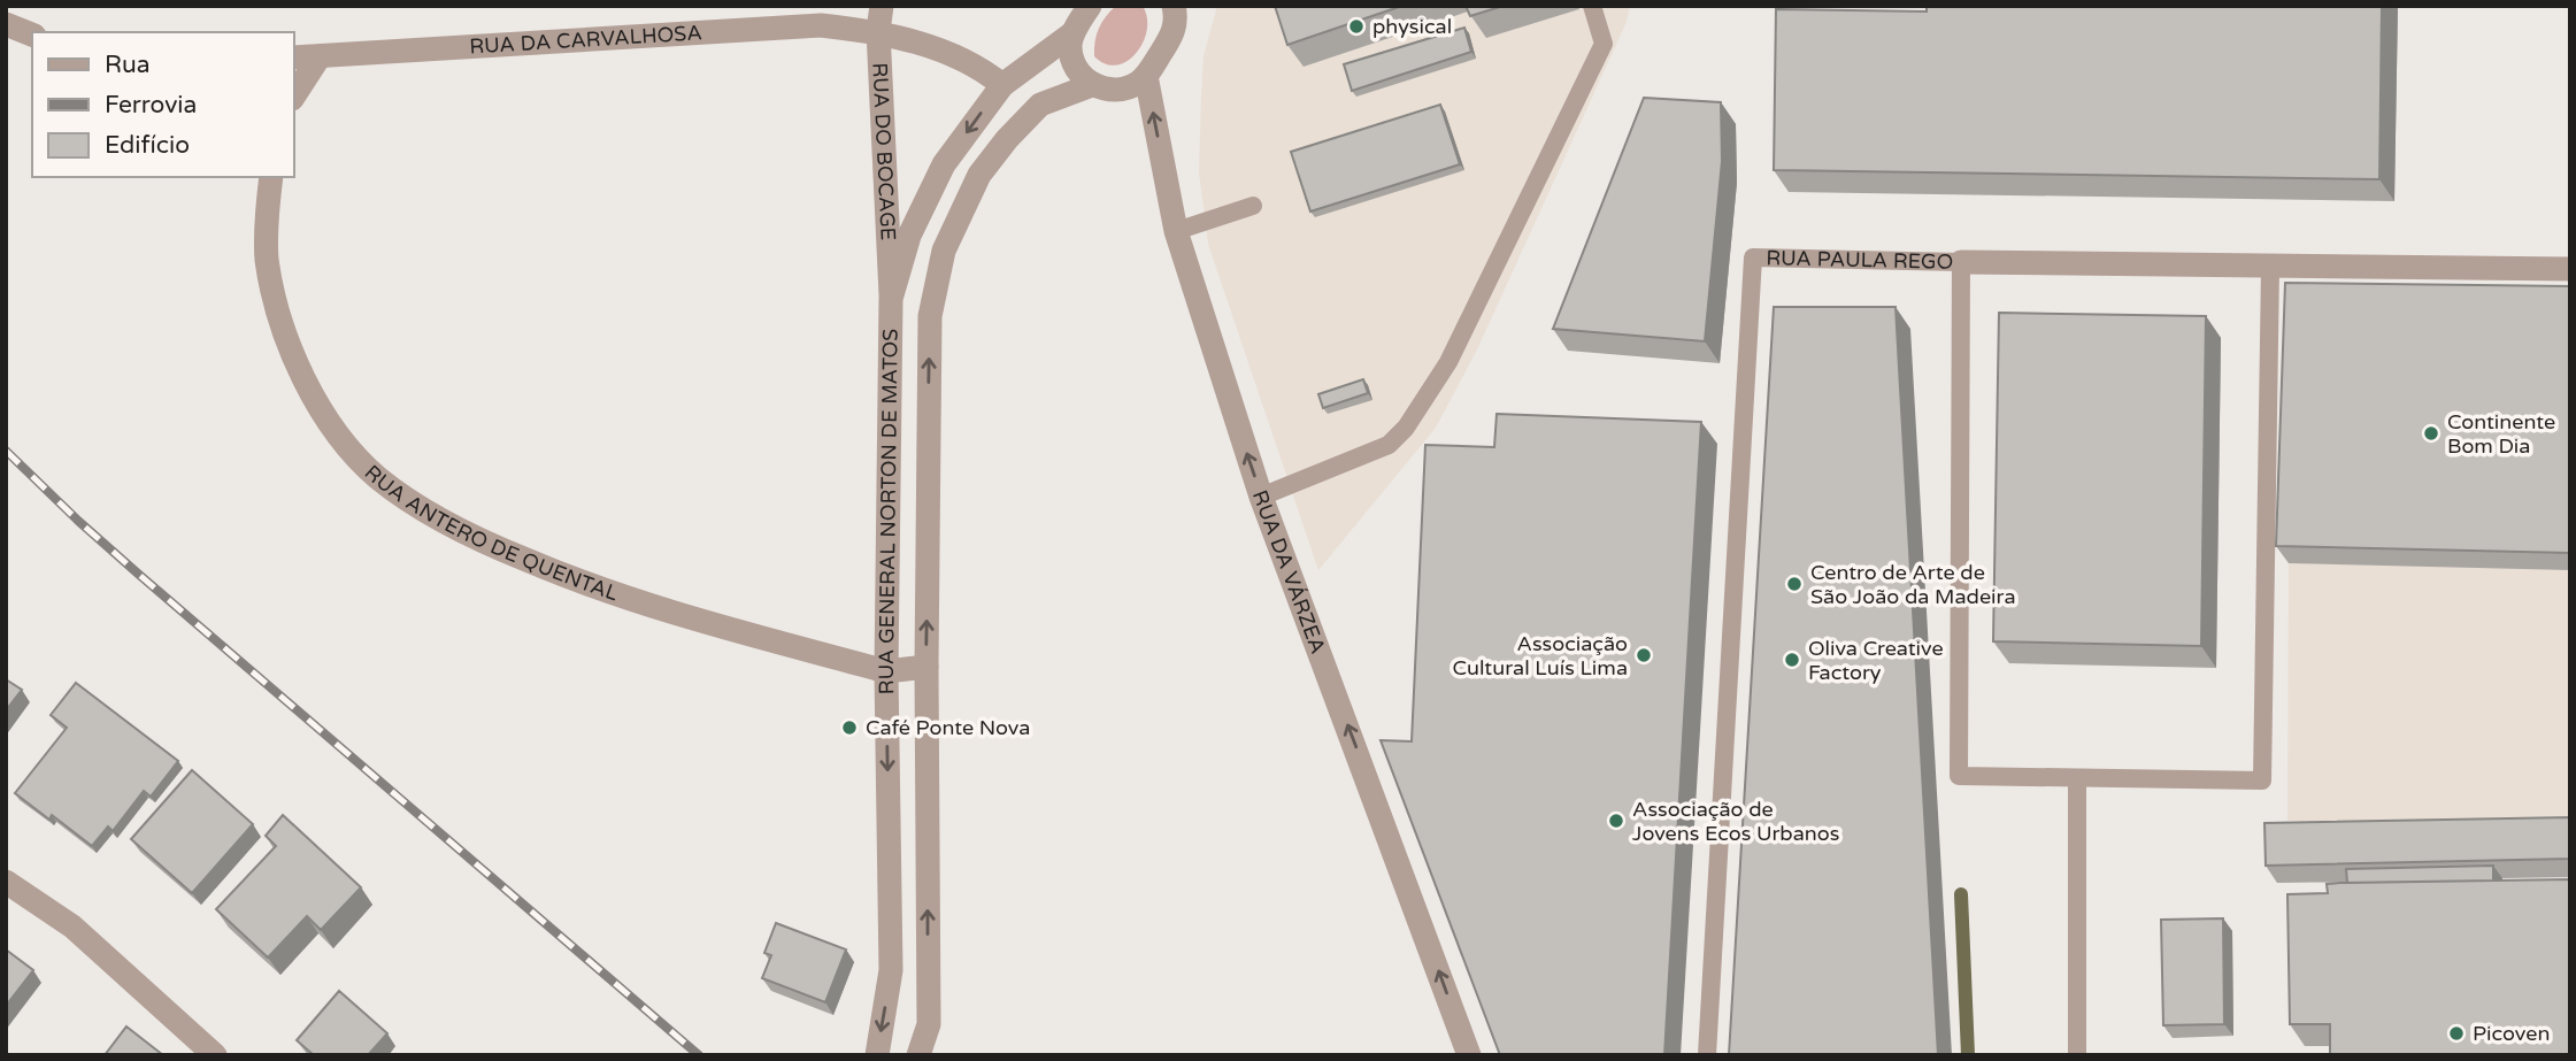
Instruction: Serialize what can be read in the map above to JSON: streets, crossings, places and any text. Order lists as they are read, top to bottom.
{
  "streets": {
    "street": [
      "RUA DA CARVALHOSA",
      "RUA DO BOCAGE",
      "RUA PAULA REGO",
      "RUA GENERAL NORTON DE MATOS",
      "RUA ANTERO DE QUENTAL",
      "RUA DA VÁRZEA"
    ]
  },
  "crossings": [
    ["RUA DA CARVALHOSA", "RUA DO BOCAGE"],
    ["RUA DA CARVALHOSA", "RUA GENERAL NORTON DE MATOS"],
    ["RUA DO BOCAGE", "RUA GENERAL NORTON DE MATOS"],
    ["RUA GENERAL NORTON DE MATOS", "RUA ANTERO DE QUENTAL"],
    ["RUA GENERAL NORTON DE MATOS", "RUA DA VÁRZEA"]
  ],
  "one_way": ["RUA DA VÁRZEA"],
  "places": [
    "physical",
    "Continente Bom Dia",
    "Centro de Arte de São João da Madeira",
    "Associação Cultural Luís Lima",
    "Oliva Creative Factory",
    "Café Ponte Nova",
    "Associação de Jovens Ecos Urbanos",
    "Picoven"
  ],
  "legend": ["Rua", "Ferrovia", "Edifício"]
}
